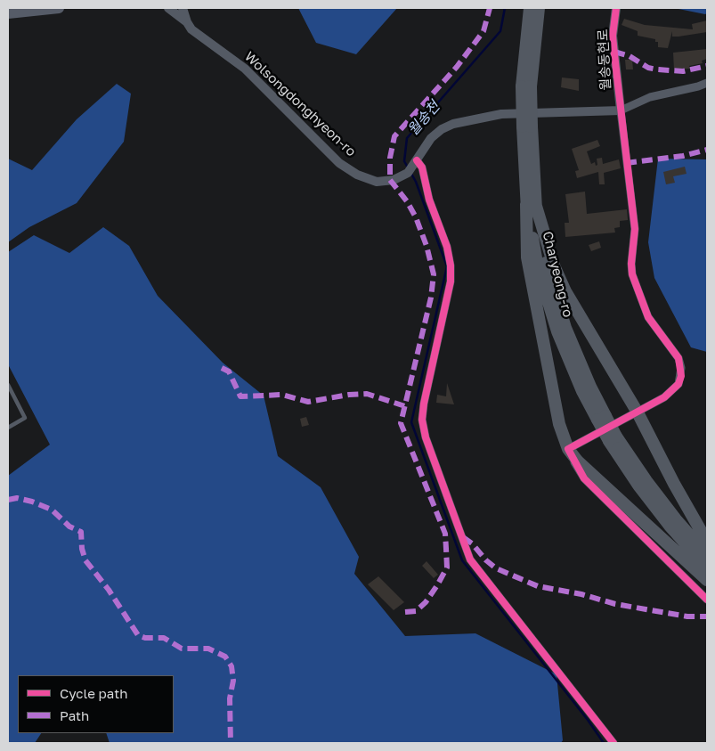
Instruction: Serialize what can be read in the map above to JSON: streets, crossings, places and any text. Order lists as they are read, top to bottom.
{
  "streets": {
    "highway": ["Charyeong-ro"],
    "street": ["월송동현로", "Wolsongdonghyeon-ro"]
  },
  "water": ["월송천"],
  "legend": ["Cycle path", "Path"]
}
